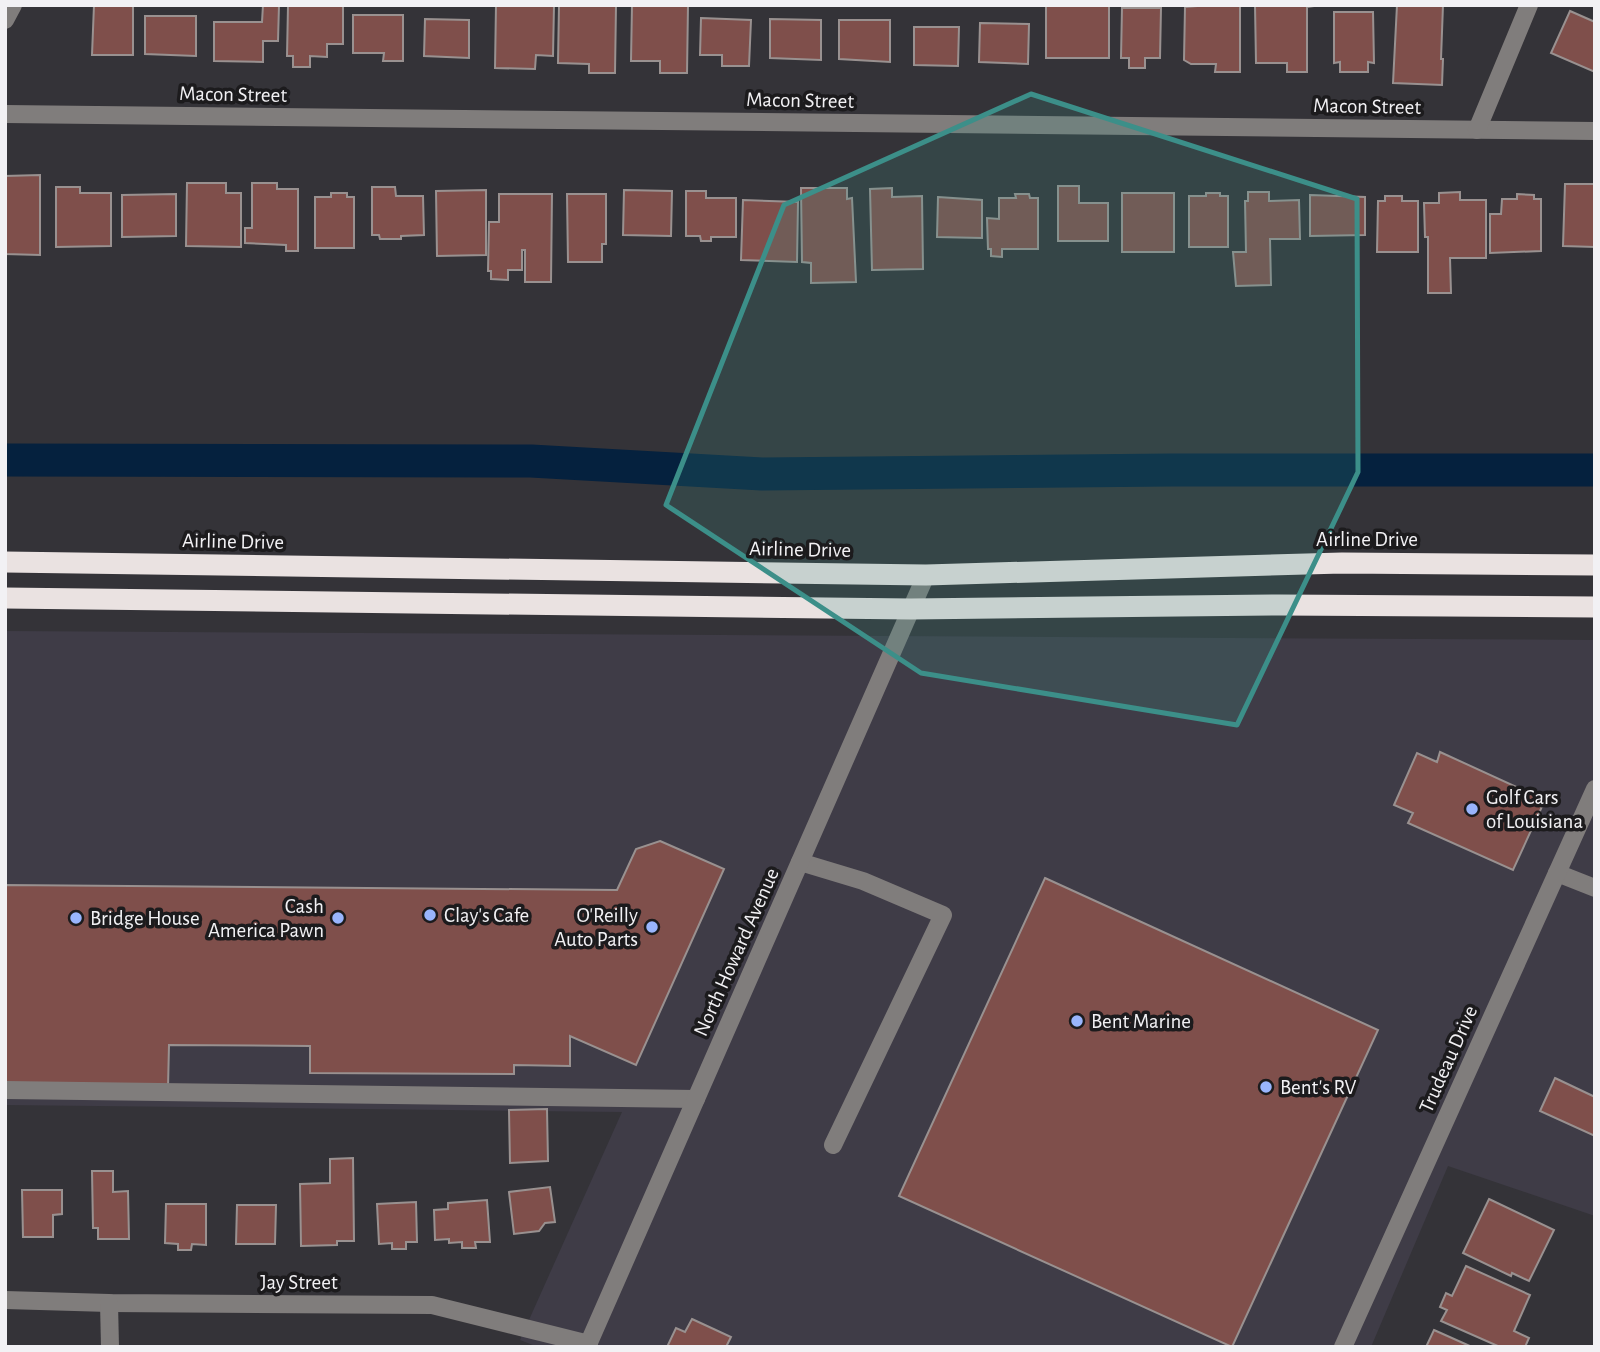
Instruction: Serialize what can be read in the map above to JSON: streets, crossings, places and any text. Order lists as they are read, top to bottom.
{
  "streets": {
    "highway": ["Airline Drive"],
    "street": [
      "Macon Street",
      "North Howard Avenue",
      "Trudeau Drive",
      "Jay Street"
    ]
  },
  "crossings": [
    ["Airline Drive", "North Howard Avenue"],
    ["North Howard Avenue", "Jay Street"]
  ],
  "places": [
    "Golf Cars of Louisiana",
    "Clay's Cafe",
    "Bridge House",
    "Cash America Pawn",
    "O'Reilly Auto Parts",
    "Bent Marine",
    "Bent's RV"
  ]
}
